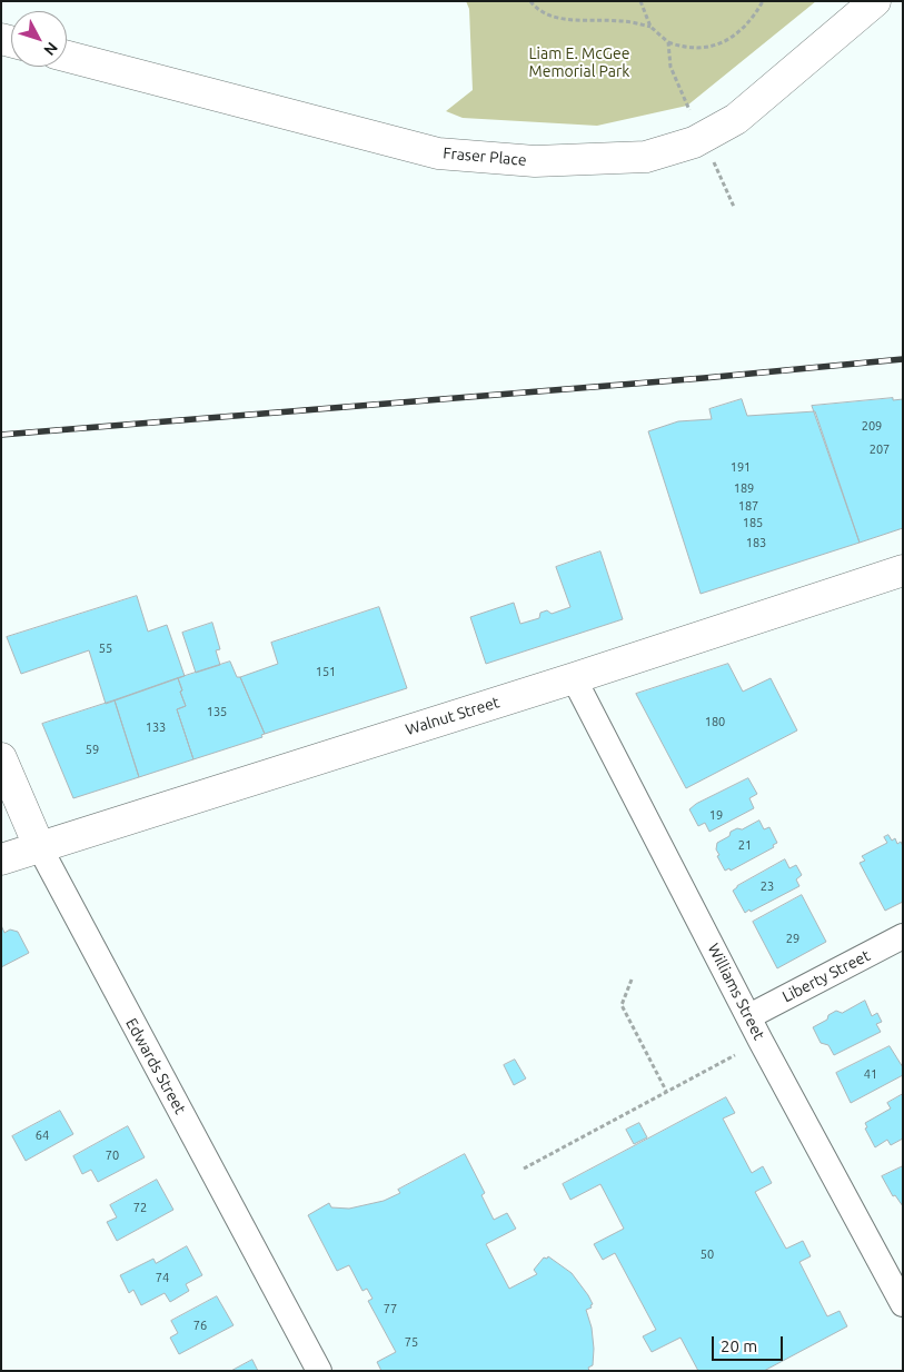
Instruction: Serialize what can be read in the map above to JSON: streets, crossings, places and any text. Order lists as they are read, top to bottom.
{
  "streets": {
    "street": [
      "Fraser Place",
      "Walnut Street",
      "Liberty Street",
      "Williams Street",
      "Edwards Street"
    ]
  },
  "crossings": [
    ["Walnut Street", "Williams Street"],
    ["Walnut Street", "Edwards Street"],
    ["Liberty Street", "Williams Street"]
  ],
  "parks": ["Liam E. McGee Memorial Park"],
  "house_numbers": [
    "209",
    "207",
    "191",
    "189",
    "187",
    "185",
    "183",
    "55",
    "151",
    "135",
    "180",
    "133",
    "59",
    "19",
    "21",
    "23",
    "29",
    "41",
    "64",
    "70",
    "72",
    "50",
    "74",
    "77",
    "76",
    "75"
  ],
  "scale_bar": "20 m",
  "north": "bottom right"
}
